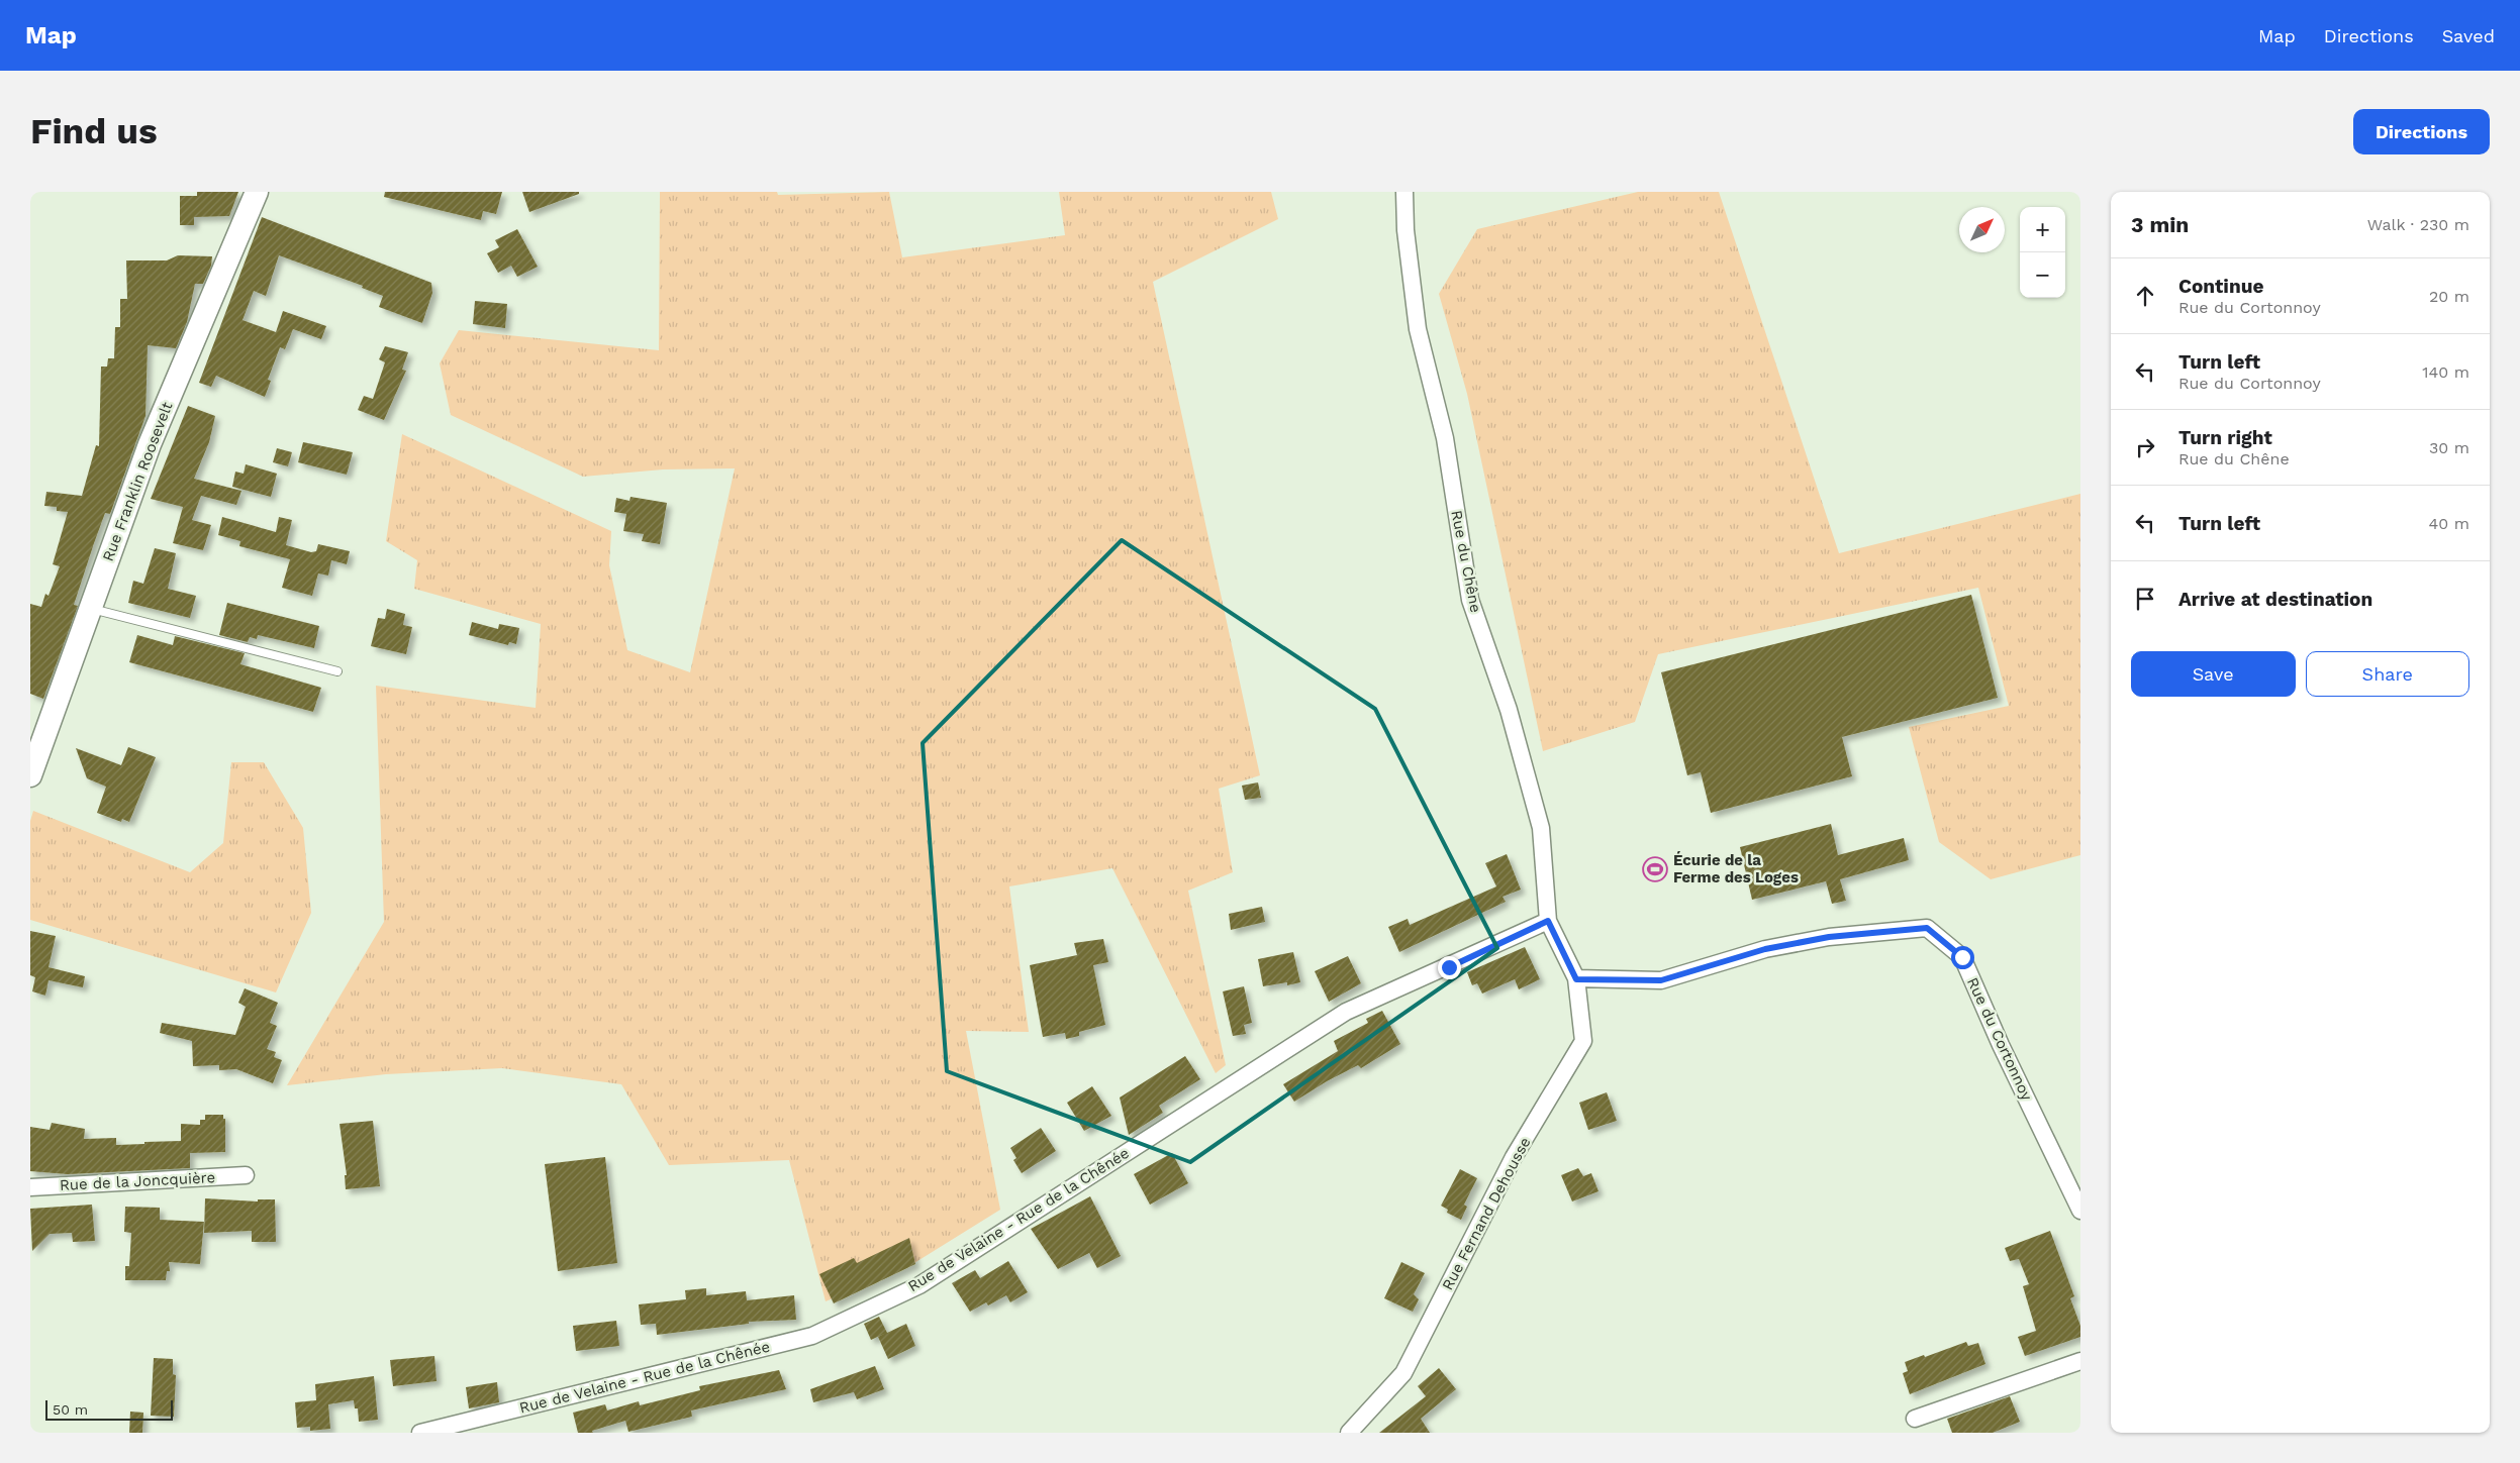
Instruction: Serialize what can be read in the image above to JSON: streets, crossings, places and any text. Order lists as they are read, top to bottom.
{
  "streets": {
    "main road": ["Rue Franklin Roosevelt"],
    "street": [
      "Rue du Chêne",
      "Rue du Cortonnoy",
      "Rue de la Joncquière",
      "Rue Fernand Dehousse",
      "Rue de Velaine - Rue de la Chênée"
    ]
  },
  "crossings": [
    ["Rue du Chêne", "Rue du Cortonnoy"],
    ["Rue du Chêne", "Rue Fernand Dehousse"],
    ["Rue du Chêne", "Rue de Velaine - Rue de la Chênée"],
    ["Rue du Cortonnoy", "Rue Fernand Dehousse"]
  ],
  "places": {
    "sports": ["Écurie de la Ferme des Loges"]
  },
  "scale_bar": "50 m",
  "north": "top right",
  "page": {
    "header": "Map",
    "nav": ["Map", "Directions", "Saved"],
    "buttons": [
      "Directions",
      ["Save", "Share"]
    ],
    "title": "Find us",
    "heading": ["3 min", "Walk · 230 m"],
    "map_buttons": ["+", "−"],
    "list": [
      ["Continue", "Rue du Cortonnoy", "20 m"],
      ["Turn left", "Rue du Cortonnoy", "140 m"],
      ["Turn right", "Rue du Chêne", "30 m"],
      ["Turn left", "40 m"],
      "Arrive at destination"
    ],
    "scale": "50 m"
  }
}
